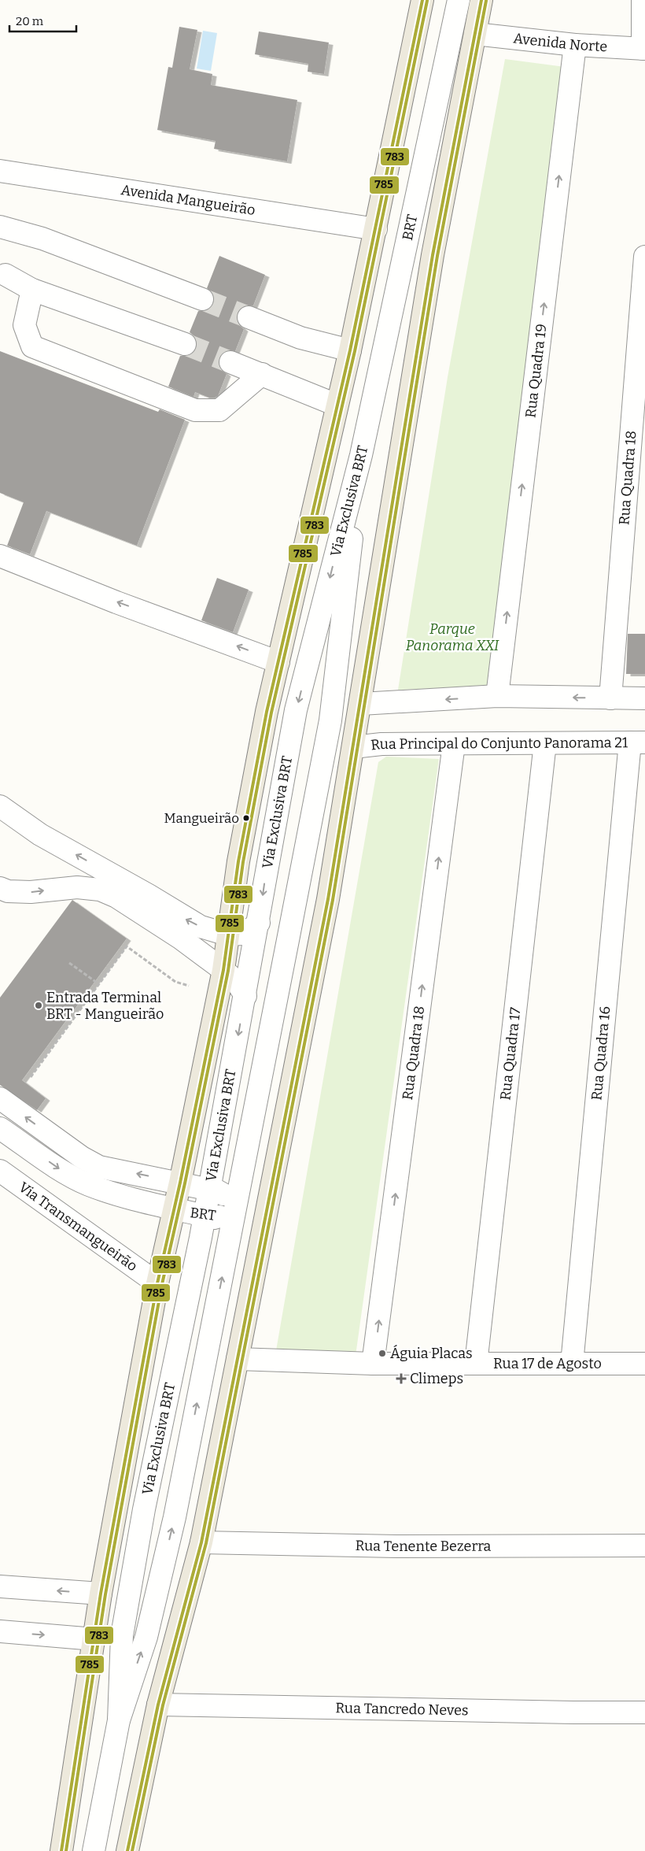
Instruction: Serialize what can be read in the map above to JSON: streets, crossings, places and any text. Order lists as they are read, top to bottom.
{
  "streets": {
    "street": [
      "Avenida Norte",
      "Avenida Mangueirão",
      "BRT",
      "Rua Quadra 19",
      "Rua Quadra 18",
      "Via Exclusiva BRT",
      "Rua Principal do Conjunto Panorama 21",
      "Rua Quadra 17",
      "Rua Quadra 16",
      "Via Transmangueirão",
      "Rua 17 de Agosto",
      "Rua Tenente Bezerra",
      "Rua Tancredo Neves"
    ]
  },
  "crossings": [
    ["Avenida Norte", "Rua Quadra 19"],
    ["BRT", "Via Exclusiva BRT"],
    ["Rua Quadra 18", "Rua Principal do Conjunto Panorama 21"],
    ["Rua Quadra 18", "Rua 17 de Agosto"],
    ["Rua Principal do Conjunto Panorama 21", "Rua Quadra 17"],
    ["Rua Principal do Conjunto Panorama 21", "Rua Quadra 16"],
    ["Rua Quadra 17", "Rua 17 de Agosto"],
    ["Rua Quadra 16", "Rua 17 de Agosto"]
  ],
  "one_way": ["Rua Quadra 19", "Rua Quadra 18"],
  "parks": ["Parque Panorama XXI"],
  "places": {
    "other": ["Mangueirão", "Entrada Terminal BRT - Mangueirão", "Águia Placas"],
    "health": ["Climeps"]
  },
  "lines": ["transit line 785", "transit line 783"],
  "scale_bar": "20 m"
}
